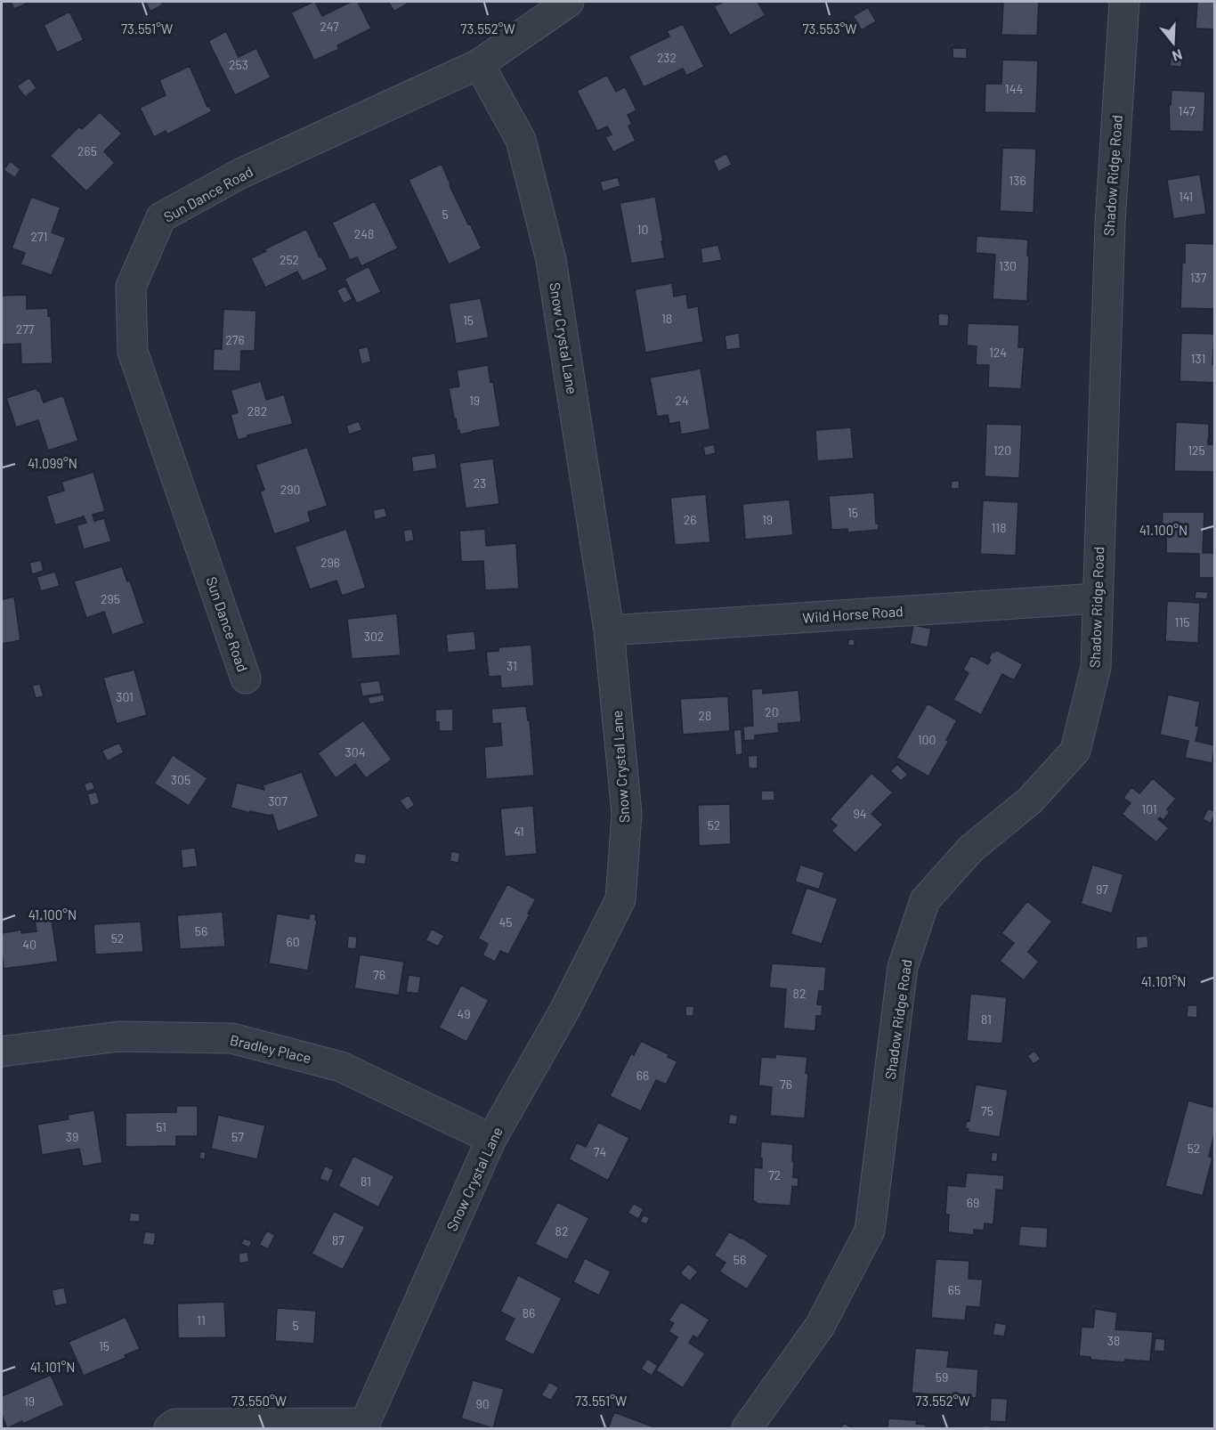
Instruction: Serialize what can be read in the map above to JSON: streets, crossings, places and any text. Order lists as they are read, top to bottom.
{
  "streets": {
    "street": [
      "Shadow Ridge Road",
      "Sun Dance Road",
      "Snow Crystal Lane",
      "Wild Horse Road",
      "Bradley Place"
    ]
  },
  "crossings": [
    ["Shadow Ridge Road", "Wild Horse Road"],
    ["Sun Dance Road", "Snow Crystal Lane"],
    ["Snow Crystal Lane", "Wild Horse Road"],
    ["Snow Crystal Lane", "Bradley Place"]
  ],
  "house_numbers": [
    "247",
    "232",
    "253",
    "144",
    "147",
    "265",
    "136",
    "141",
    "5",
    "10",
    "248",
    "271",
    "252",
    "130",
    "137",
    "18",
    "15",
    "277",
    "276",
    "124",
    "131",
    "19",
    "24",
    "282",
    "120",
    "125",
    "23",
    "290",
    "15",
    "26",
    "19",
    "118",
    "296",
    "295",
    "115",
    "302",
    "31",
    "301",
    "20",
    "28",
    "100",
    "304",
    "305",
    "307",
    "101",
    "94",
    "52",
    "41",
    "97",
    "45",
    "56",
    "52",
    "60",
    "40",
    "76",
    "82",
    "49",
    "81",
    "66",
    "76",
    "75",
    "51",
    "39",
    "57",
    "52",
    "74",
    "72",
    "81",
    "69",
    "82",
    "87",
    "56",
    "65",
    "86",
    "11",
    "5",
    "38",
    "15",
    "59",
    "19",
    "90"
  ],
  "north": "bottom",
  "coordinates": [
    "73.551°W",
    "73.552°W",
    "73.553°W",
    "41.099°N",
    "41.100°N",
    "41.101°N",
    "73.550°W"
  ]
}
